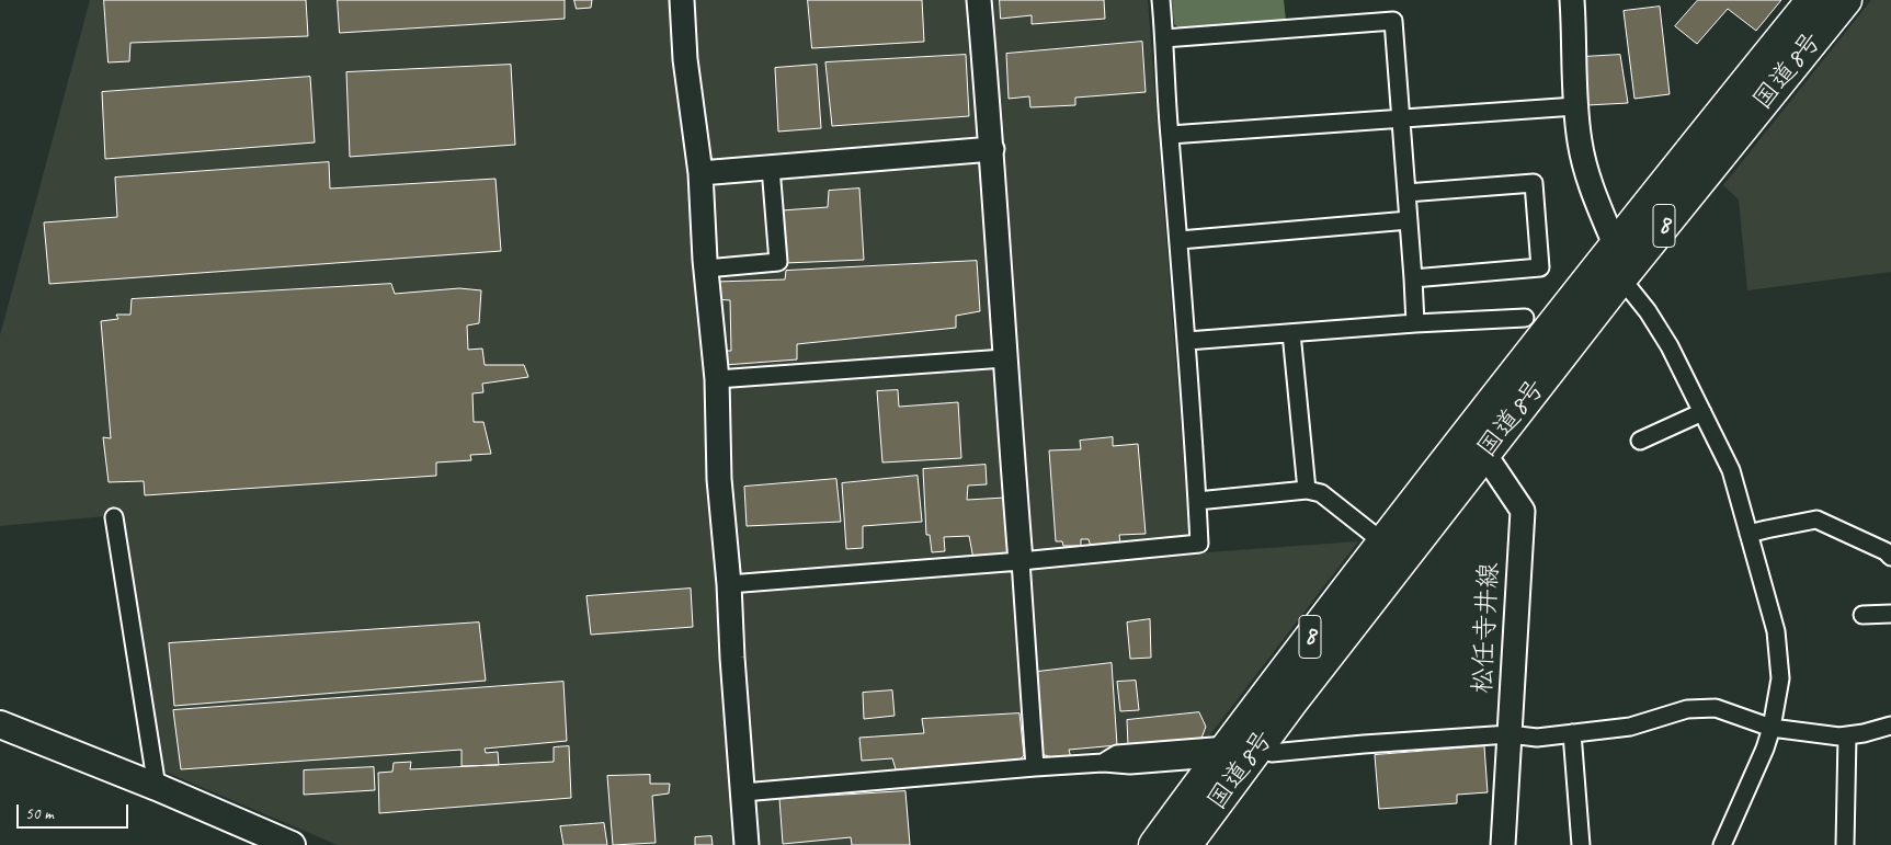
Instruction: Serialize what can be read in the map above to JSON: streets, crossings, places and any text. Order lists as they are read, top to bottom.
{
  "streets": {
    "highway": ["国道8号", "8"],
    "street": ["松任寺井線"]
  },
  "crossings": [
    ["国道8号", "松任寺井線"]
  ],
  "scale_bar": "50 m"
}
